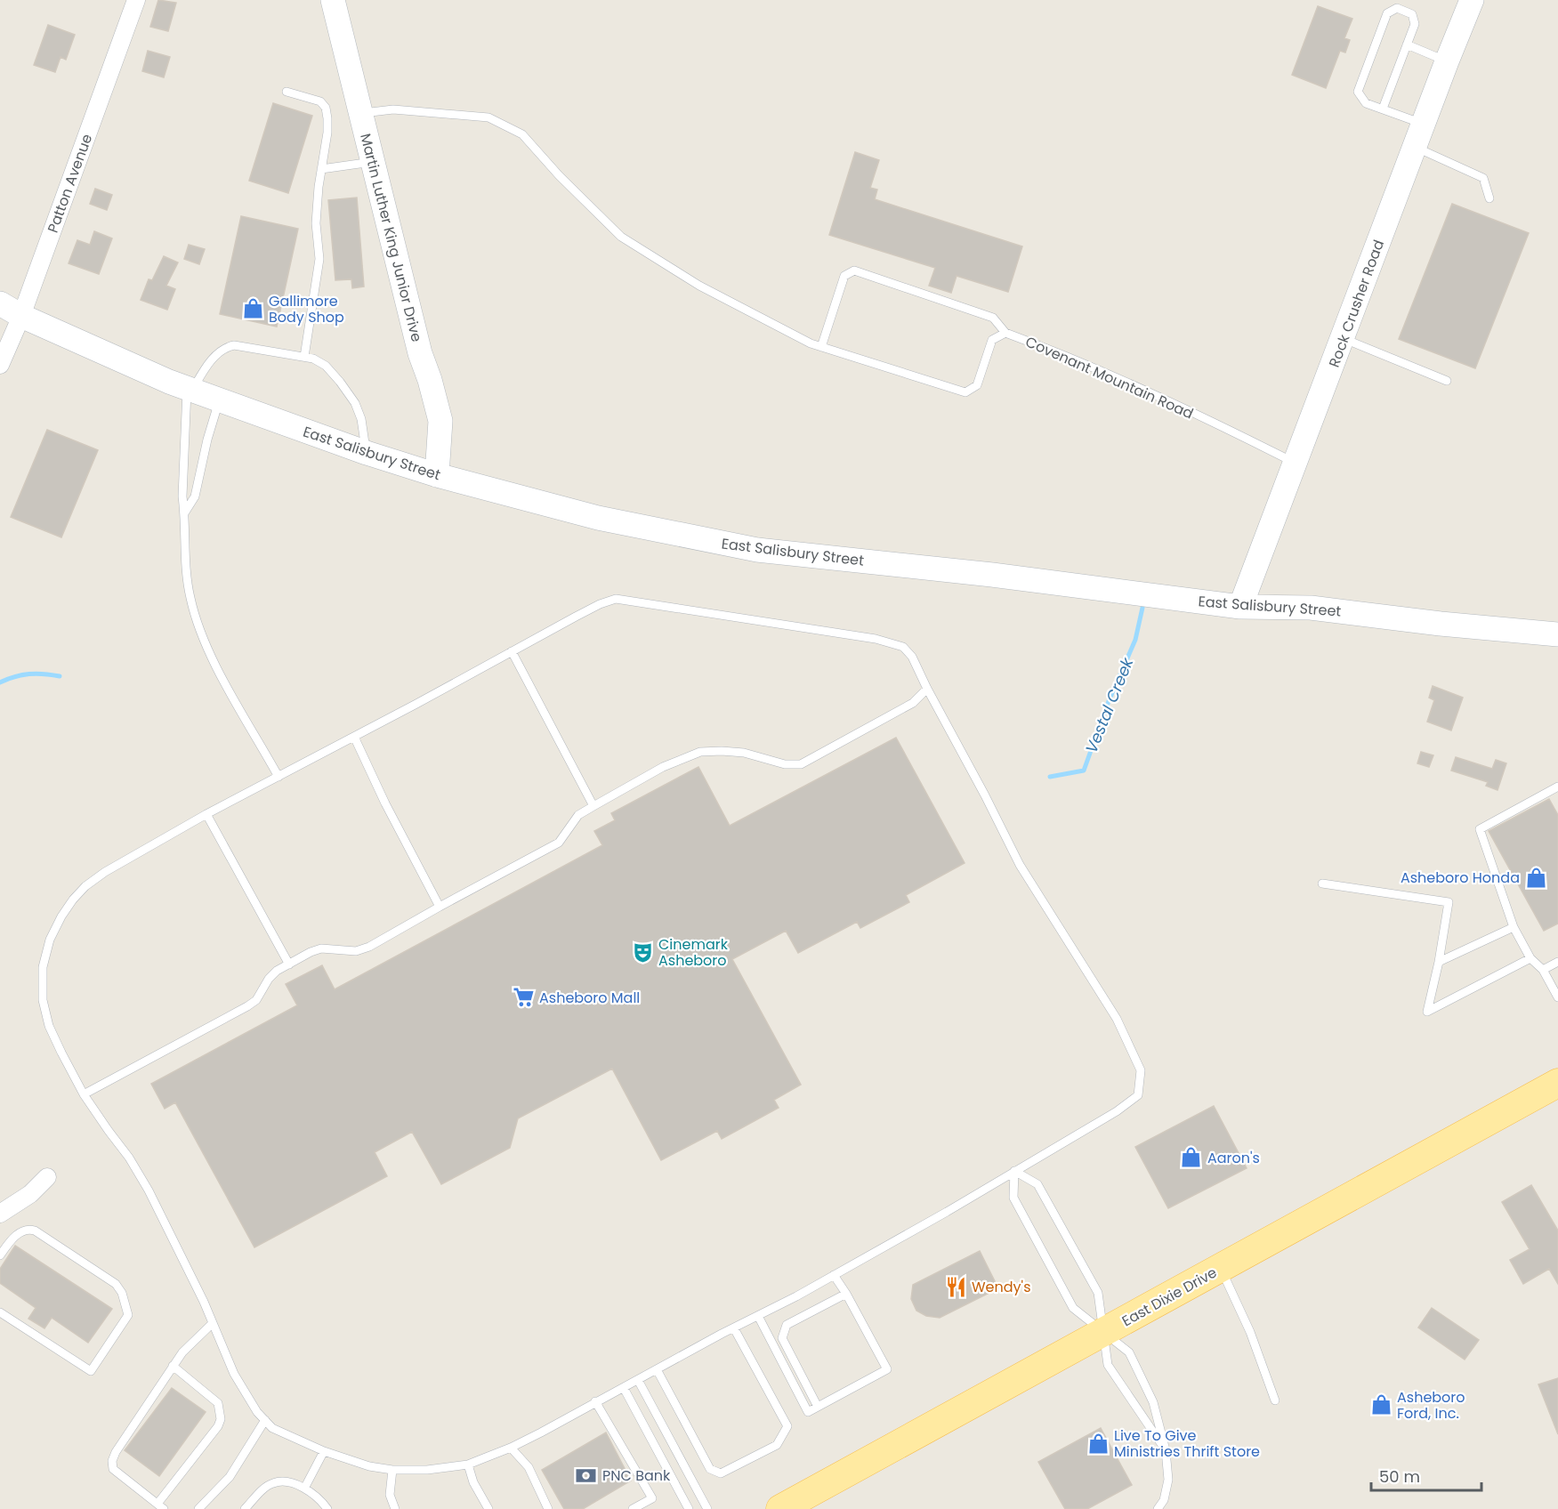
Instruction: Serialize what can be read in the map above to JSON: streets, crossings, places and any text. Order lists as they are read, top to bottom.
{
  "streets": {
    "main road": [
      "Martin Luther King Junior Drive",
      "Rock Crusher Road",
      "East Salisbury Street",
      "East Dixie Drive"
    ],
    "street": ["Patton Avenue"],
    "lane": ["Covenant Mountain Road"]
  },
  "crossings": [
    ["Patton Avenue", "East Salisbury Street"],
    ["Martin Luther King Junior Drive", "East Salisbury Street"],
    ["Rock Crusher Road", "Covenant Mountain Road"],
    ["Rock Crusher Road", "East Salisbury Street"]
  ],
  "water": ["Vestal Creek"],
  "places": {
    "shop": [
      "Gallimore Body Shop",
      "Asheboro Honda",
      "Aaron's",
      "Asheboro Ford, Inc.",
      "Live To Give Ministries Thrift Store"
    ],
    "theatre": ["Cinemark Asheboro"],
    "supermarket": ["Asheboro Mall"],
    "restaurant": ["Wendy's"],
    "bank": ["PNC Bank"]
  },
  "scale_bar": "50 m"
}
